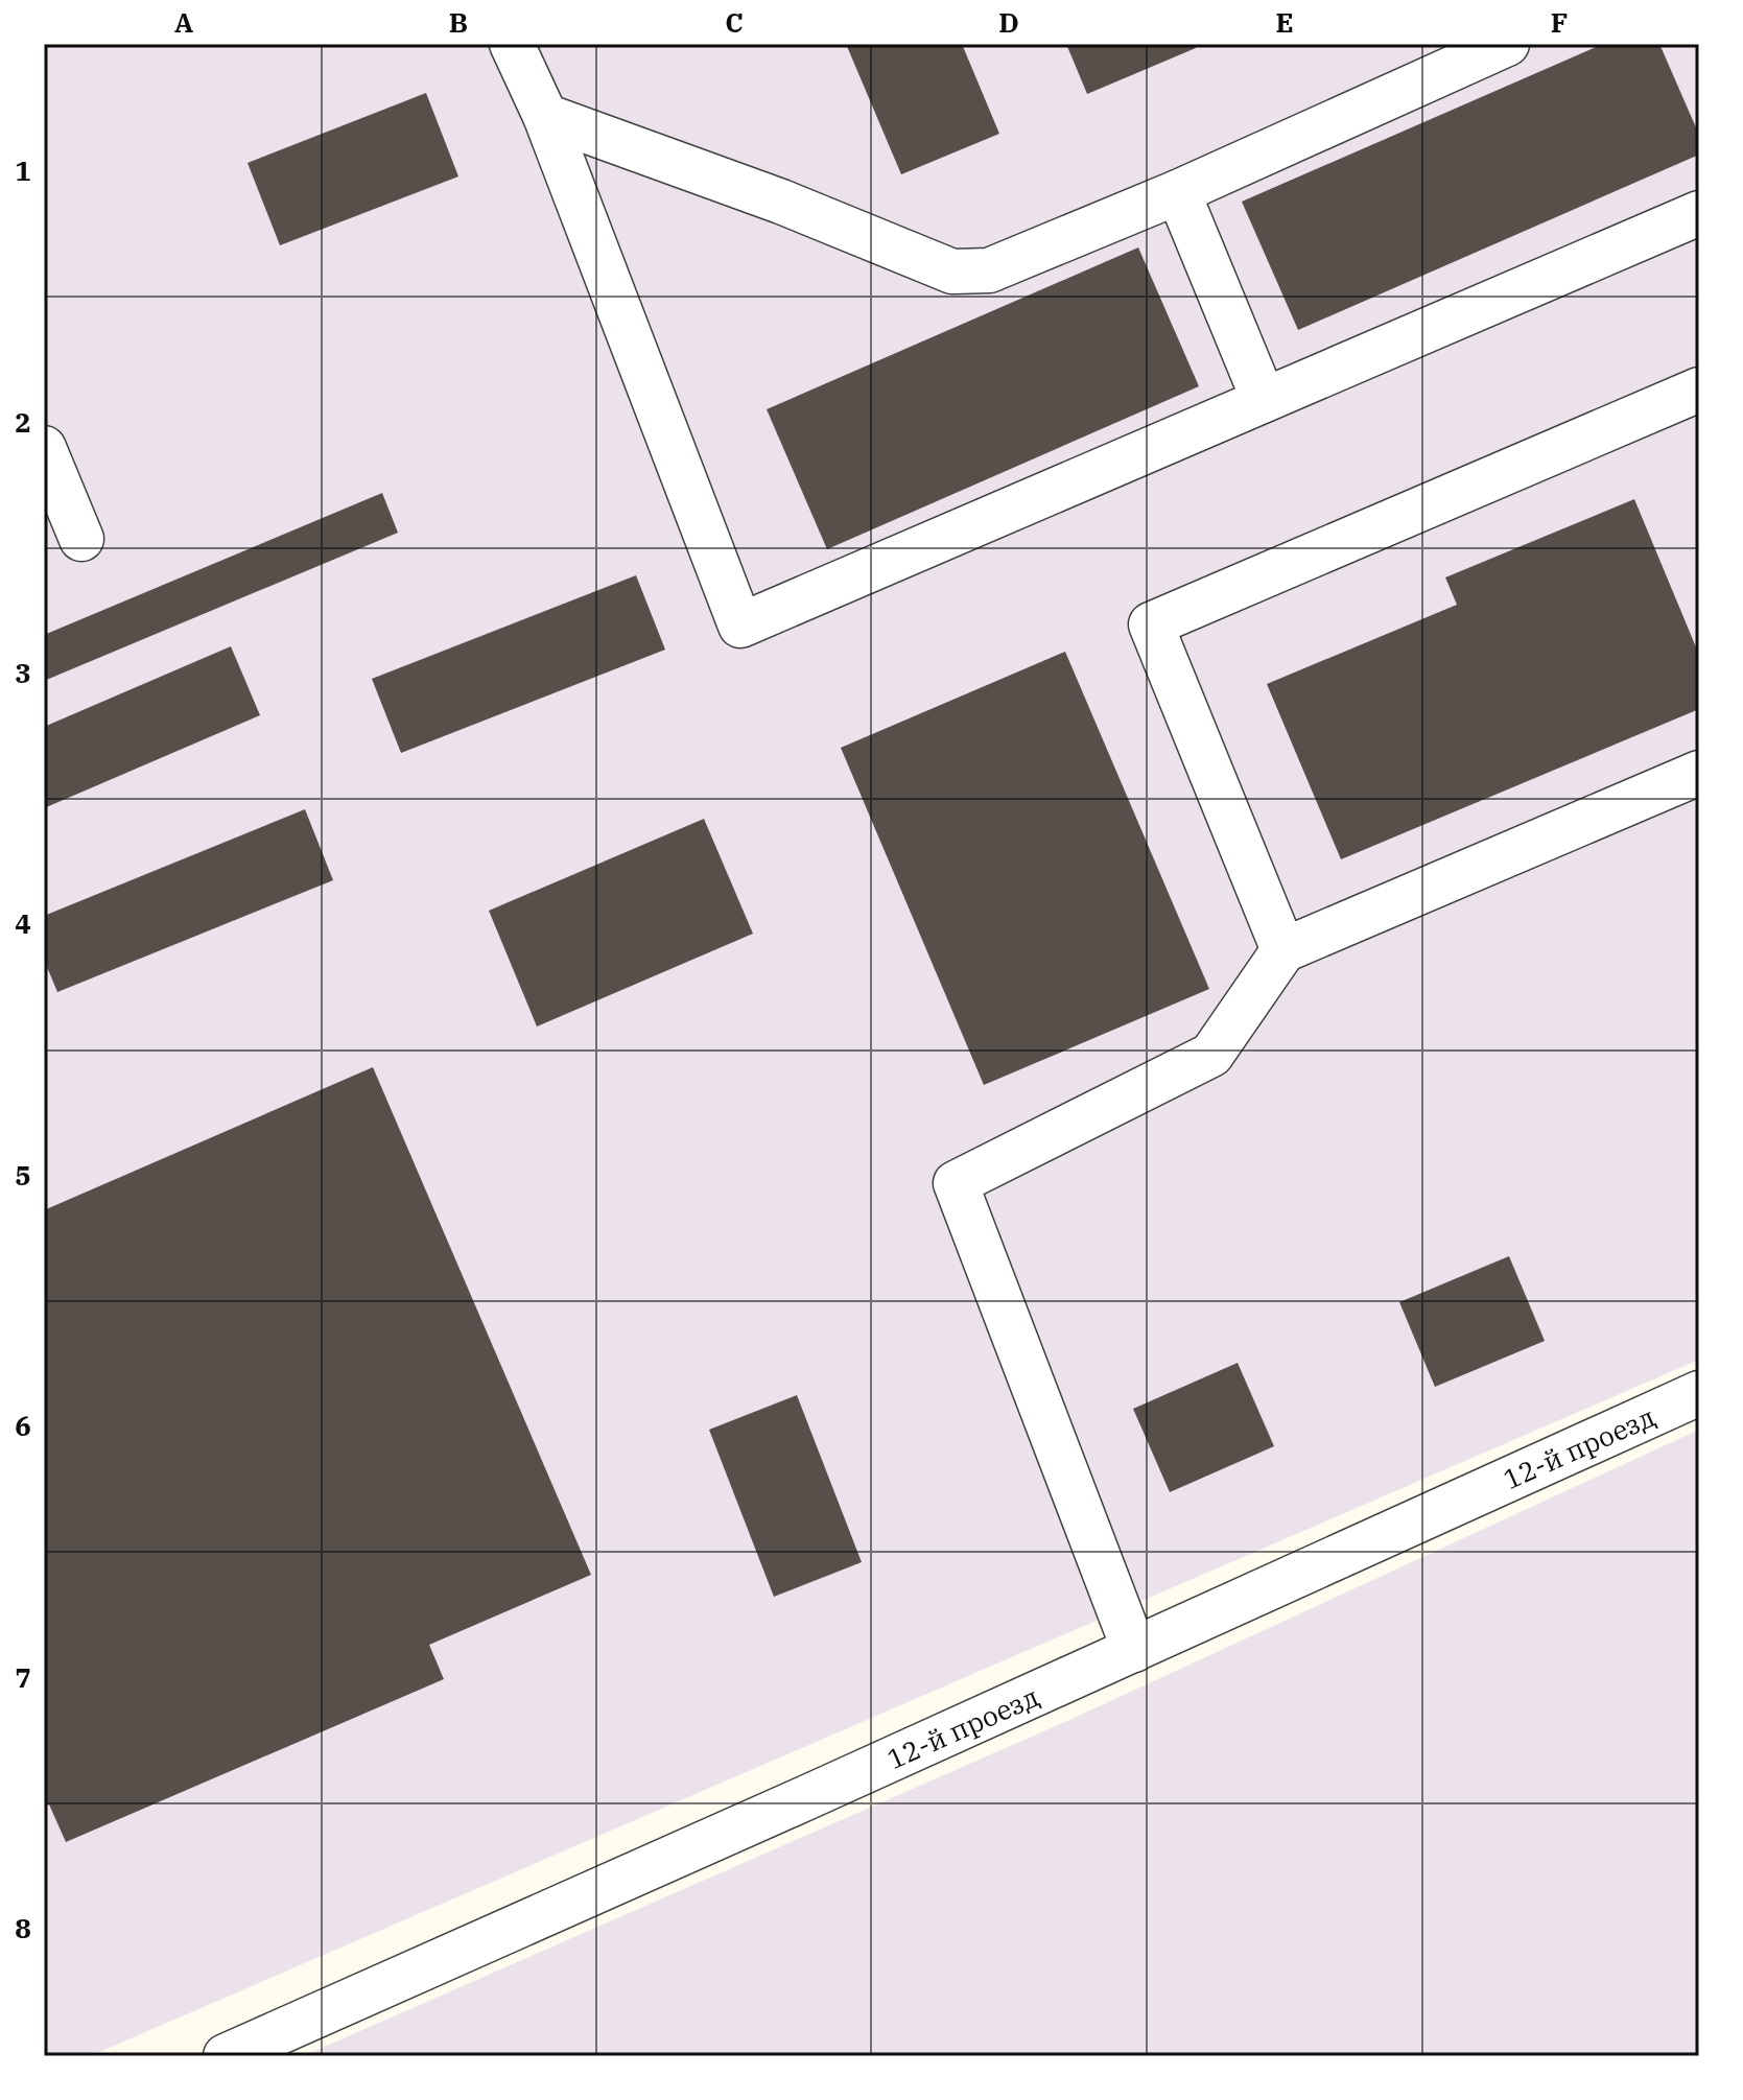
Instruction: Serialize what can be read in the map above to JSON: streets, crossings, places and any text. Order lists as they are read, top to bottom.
{
  "streets": {
    "street": ["12-й проезд"]
  },
  "grid": {
    "columns": [
      "A",
      "B",
      "C",
      "D",
      "E",
      "F"
    ],
    "rows": [
      "1",
      "2",
      "3",
      "4",
      "5",
      "6",
      "7",
      "8"
    ]
  }
}
